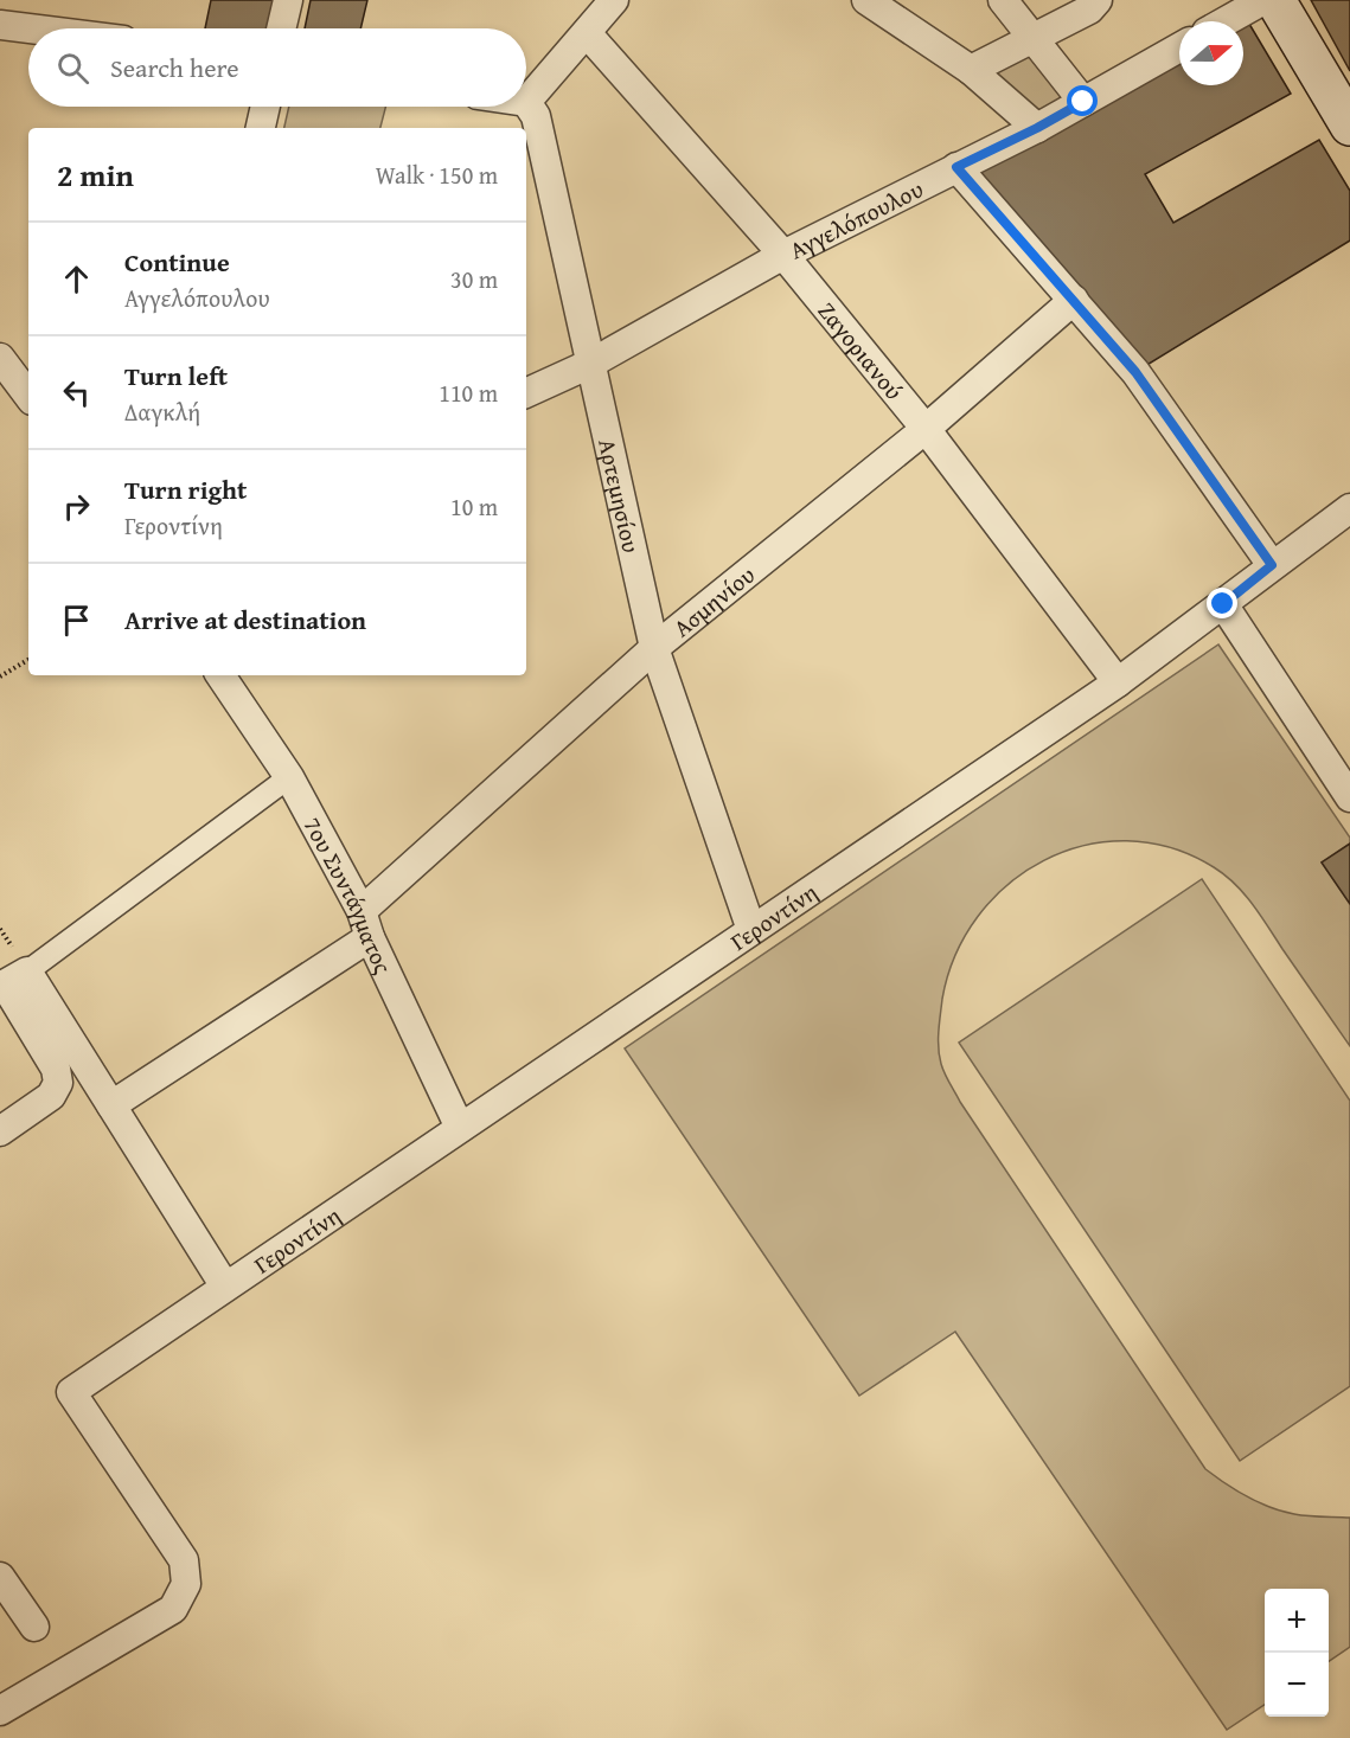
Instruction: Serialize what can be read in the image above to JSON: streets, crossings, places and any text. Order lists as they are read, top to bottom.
{
  "streets": {
    "street": [
      "Αγγελόπουλου",
      "Ζαγοριανού",
      "Αρτεμησίου",
      "Ασμηνίου",
      "7ου Συντάγματος",
      "Γεροντίνη"
    ]
  },
  "crossings": [
    ["Αγγελόπουλου", "Ζαγοριανού"],
    ["Αγγελόπουλου", "Αρτεμησίου"],
    ["Ζαγοριανού", "Ασμηνίου"],
    ["Ζαγοριανού", "Γεροντίνη"],
    ["Αρτεμησίου", "Ασμηνίου"],
    ["Αρτεμησίου", "Γεροντίνη"],
    ["Ασμηνίου", "7ου Συντάγματος"],
    ["7ου Συντάγματος", "Γεροντίνη"]
  ],
  "north": "right",
  "page": {
    "search": "Search here",
    "heading": ["2 min", "Walk · 150 m"],
    "list": [
      ["Continue", "Αγγελόπουλου", "30 m"],
      ["Turn left", "Δαγκλή", "110 m"],
      ["Turn right", "Γεροντίνη", "10 m"],
      "Arrive at destination"
    ],
    "map_buttons": ["+", "−"]
  }
}
